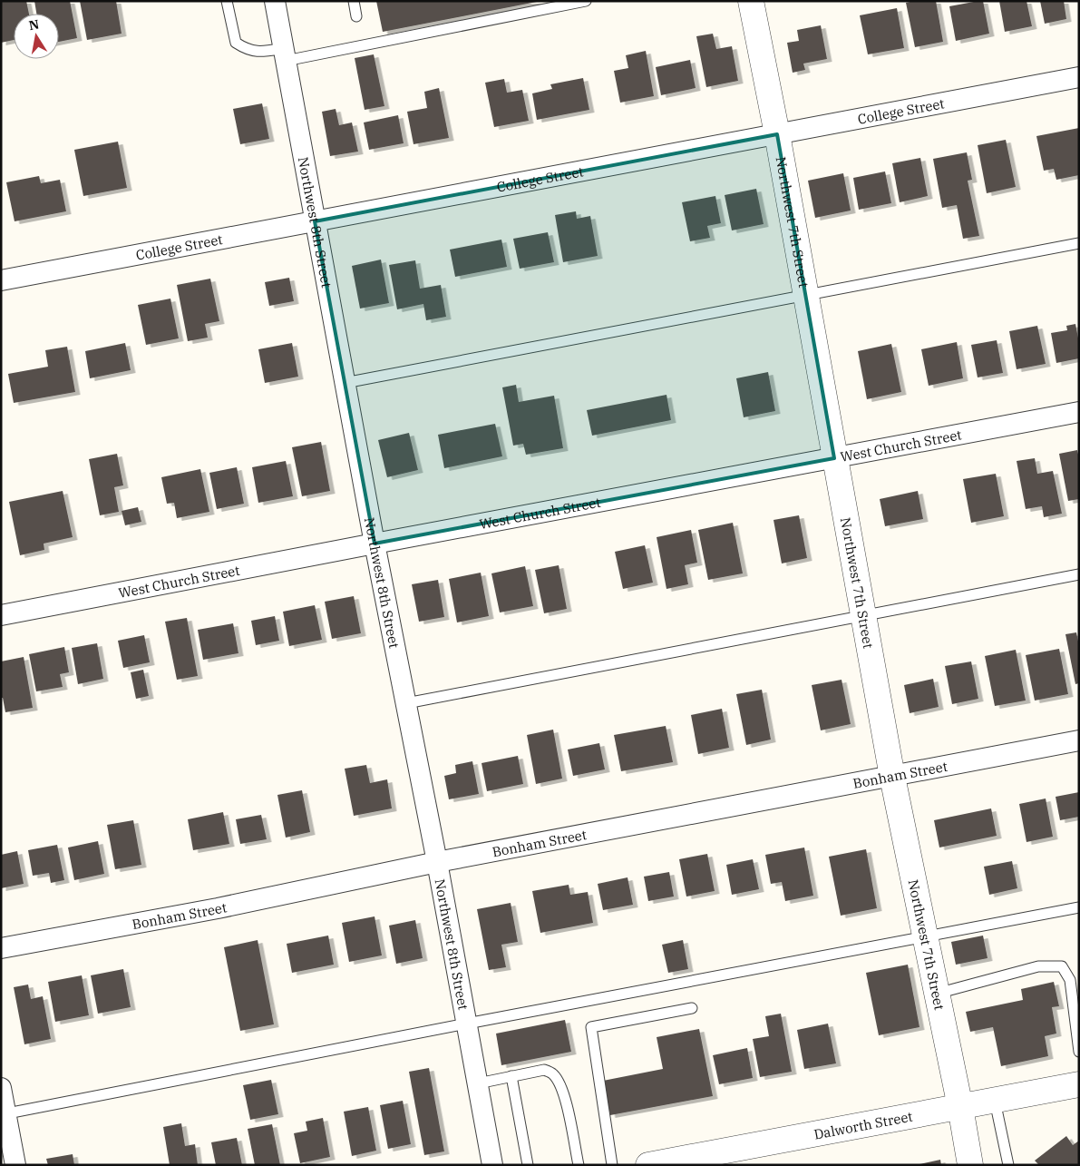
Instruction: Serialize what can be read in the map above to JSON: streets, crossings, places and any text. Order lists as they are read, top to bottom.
{
  "streets": {
    "street": [
      "College Street",
      "Northwest 7th Street",
      "Northwest 8th Street",
      "West Church Street",
      "Bonham Street",
      "Dalworth Street"
    ]
  },
  "crossings": [
    ["College Street", "Northwest 7th Street"],
    ["College Street", "Northwest 8th Street"],
    ["Northwest 7th Street", "West Church Street"],
    ["Northwest 7th Street", "Bonham Street"],
    ["Northwest 7th Street", "Dalworth Street"],
    ["Northwest 8th Street", "West Church Street"],
    ["Northwest 8th Street", "Bonham Street"]
  ],
  "north": "top"
}
